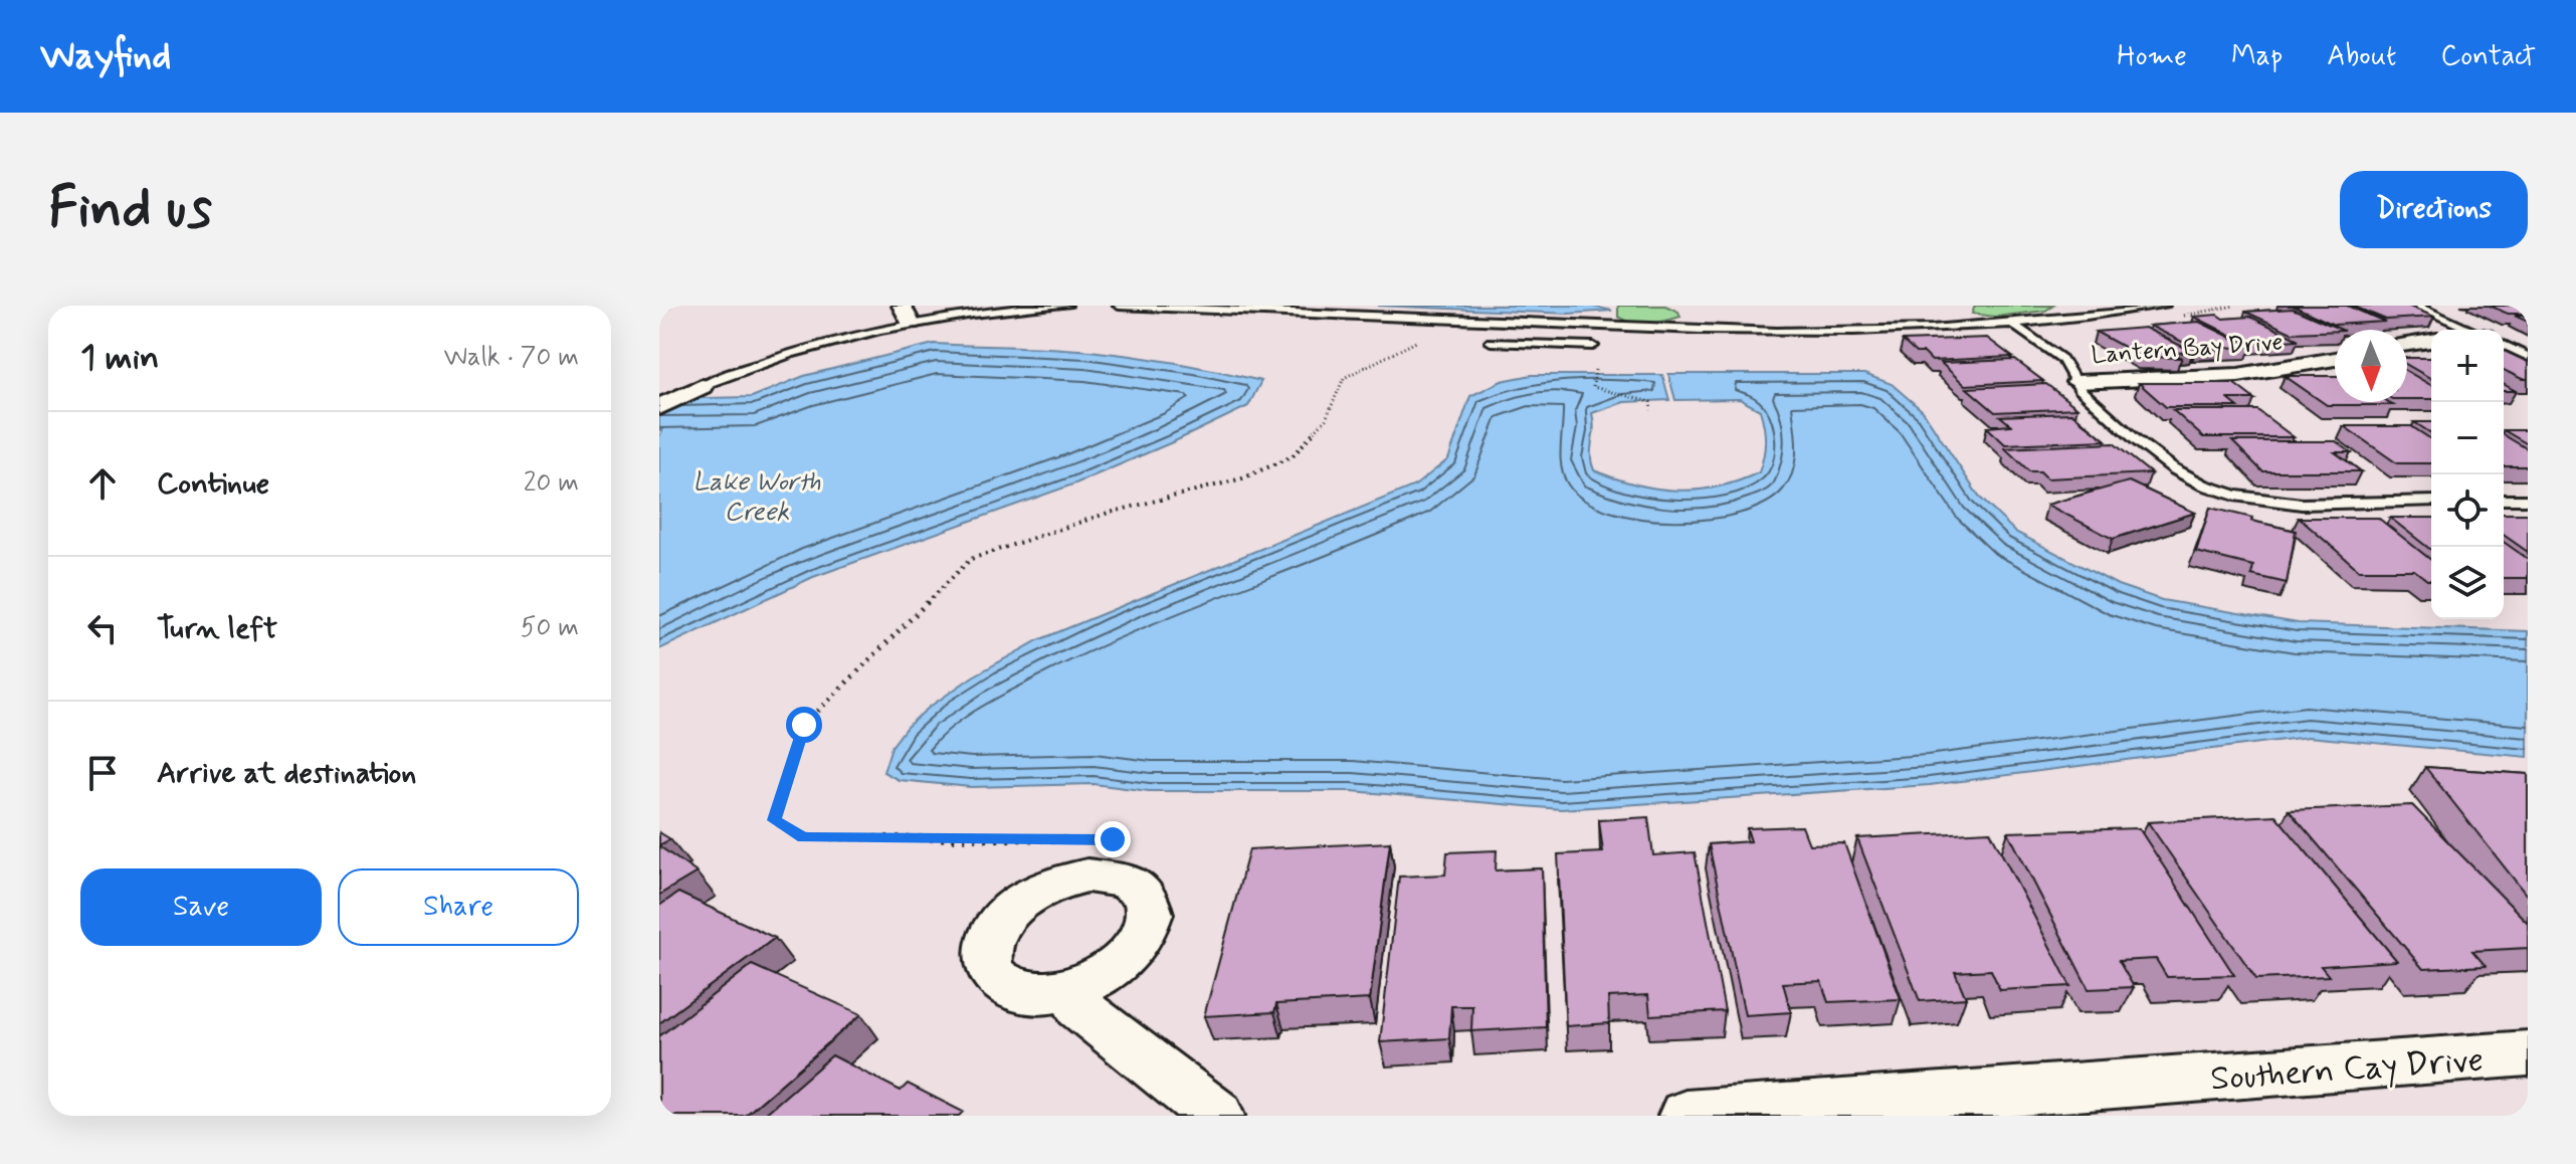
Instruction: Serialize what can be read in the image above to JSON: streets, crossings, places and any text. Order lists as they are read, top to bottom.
{
  "streets": {
    "street": ["Lantern Bay Drive", "Southern Cay Drive"]
  },
  "water": ["Lake Worth Creek"],
  "north": "bottom",
  "page": {
    "header": "Wayfind",
    "nav": [
      "Home",
      "Map",
      "About",
      "Contact"
    ],
    "buttons": [
      "Directions",
      ["Save", "Share"]
    ],
    "title": "Find us",
    "heading": ["1 min", "Walk · 70 m"],
    "map_buttons": ["+", "−"],
    "list": [
      ["Continue", "20 m"],
      ["Turn left", "50 m"],
      "Arrive at destination"
    ]
  }
}
